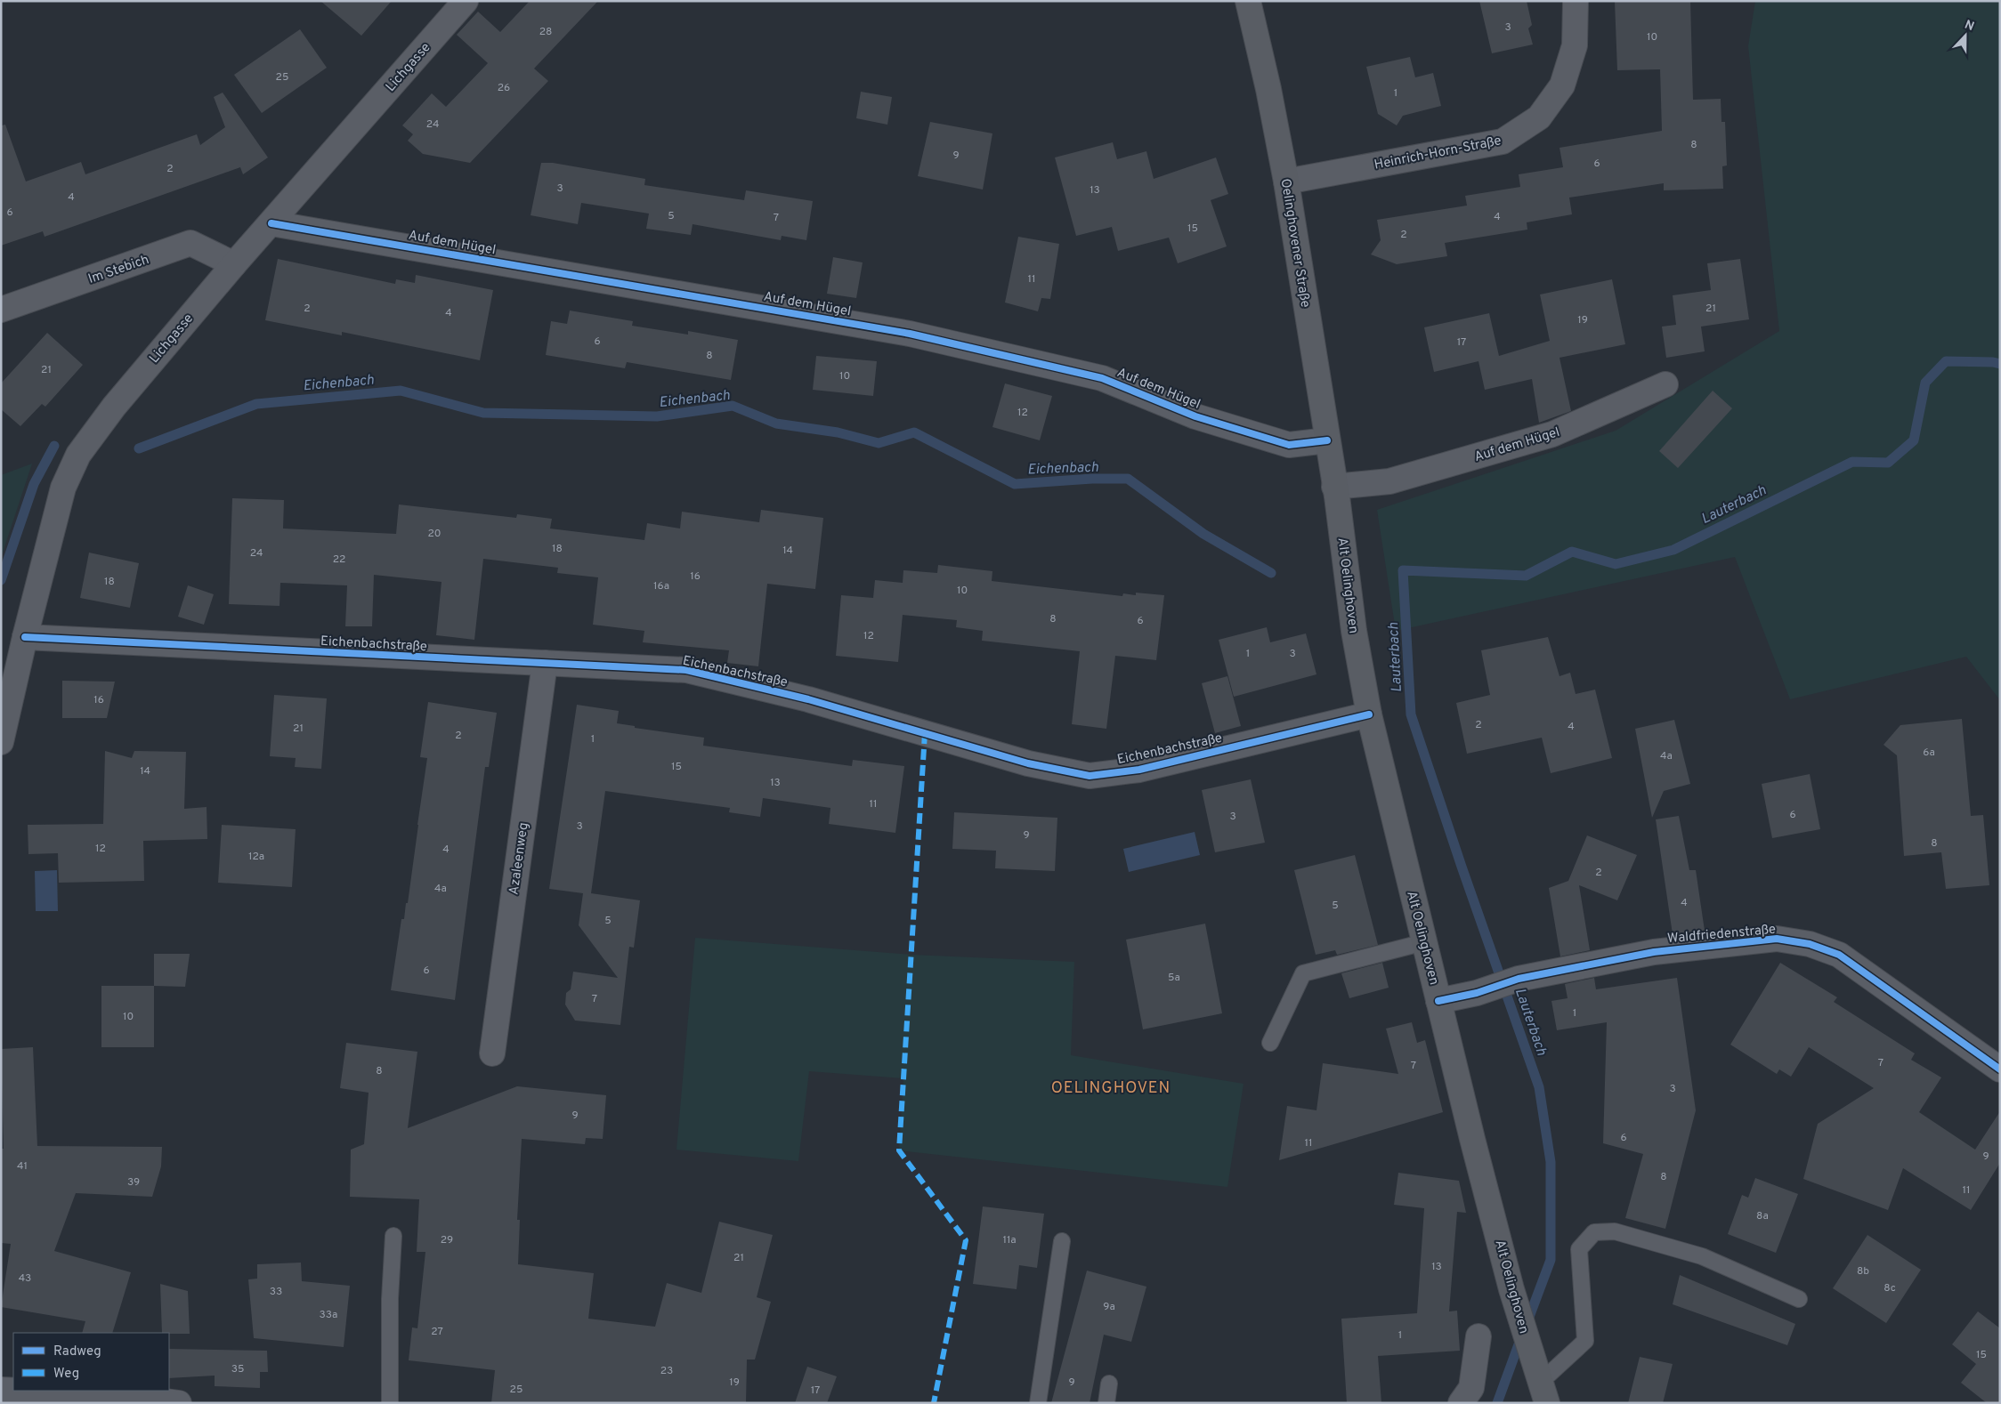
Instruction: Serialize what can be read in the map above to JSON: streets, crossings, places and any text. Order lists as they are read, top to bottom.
{
  "streets": {
    "main road": ["Oelinghovener Straße", "Alt Oelinghoven"],
    "street": [
      "Lichgasse",
      "Heinrich-Horn-Straße",
      "Auf dem Hügel",
      "Im Stebich",
      "Eichenbachstraße",
      "Azaleenweg",
      "Waldfriedenstraße"
    ]
  },
  "crossings": [
    ["Lichgasse", "Auf dem Hügel"],
    ["Lichgasse", "Im Stebich"],
    ["Lichgasse", "Eichenbachstraße"],
    ["Heinrich-Horn-Straße", "Oelinghovener Straße"],
    ["Auf dem Hügel", "Oelinghovener Straße"],
    ["Auf dem Hügel", "Alt Oelinghoven"],
    ["Oelinghovener Straße", "Alt Oelinghoven"],
    ["Alt Oelinghoven", "Eichenbachstraße"],
    ["Alt Oelinghoven", "Waldfriedenstraße"],
    ["Eichenbachstraße", "Azaleenweg"]
  ],
  "districts": ["OELINGHOVEN"],
  "water": ["Eichenbach", "Lauterbach"],
  "house_numbers": [
    "3",
    "28",
    "10",
    "25",
    "26",
    "1",
    "24",
    "8",
    "9",
    "6",
    "2",
    "3",
    "13",
    "4",
    "6",
    "5",
    "4",
    "7",
    "15",
    "2",
    "11",
    "2",
    "21",
    "4",
    "19",
    "6",
    "17",
    "8",
    "21",
    "10",
    "12",
    "20",
    "18",
    "14",
    "24",
    "22",
    "16",
    "18",
    "16a",
    "10",
    "8",
    "6",
    "12",
    "1",
    "3",
    "16",
    "2",
    "4",
    "21",
    "2",
    "1",
    "6a",
    "4a",
    "15",
    "14",
    "13",
    "11",
    "6",
    "3",
    "3",
    "9",
    "8",
    "12",
    "4",
    "12a",
    "2",
    "4a",
    "4",
    "5",
    "5",
    "6",
    "5a",
    "7",
    "1",
    "10",
    "7",
    "7",
    "8",
    "3",
    "9",
    "6",
    "11",
    "9",
    "41",
    "8",
    "39",
    "11",
    "8a",
    "29",
    "11a",
    "21",
    "13",
    "8b",
    "43",
    "8c",
    "33",
    "9a",
    "33a",
    "27",
    "1",
    "15",
    "35",
    "23",
    "19",
    "9",
    "25",
    "17"
  ],
  "legend": ["Radweg", "Weg"],
  "north": "top"
}
